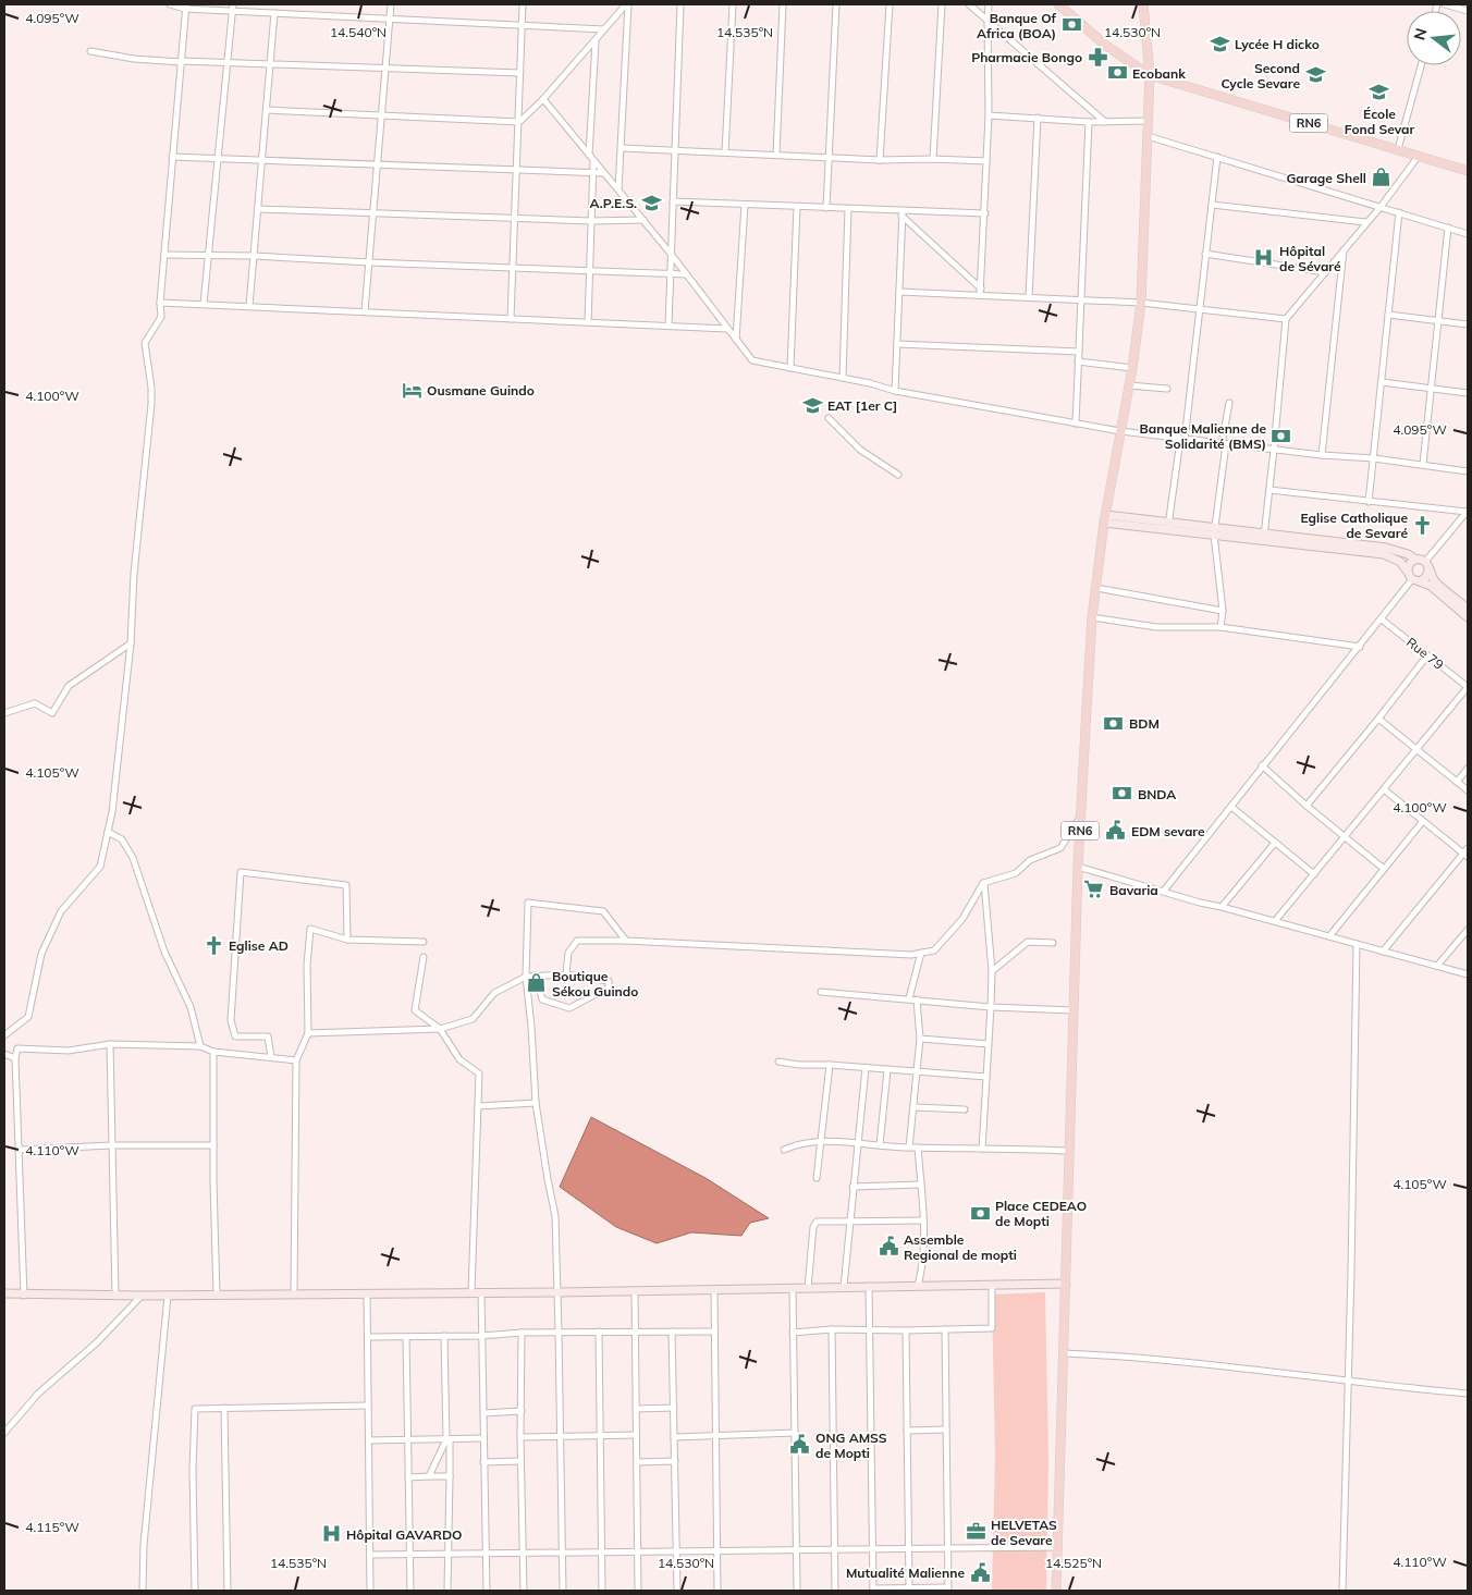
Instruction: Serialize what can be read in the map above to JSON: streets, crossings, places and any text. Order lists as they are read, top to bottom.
{
  "streets": {
    "main road": ["RN6"],
    "street": ["Rue 79"]
  },
  "places": {
    "bank": [
      "Banque Of Africa (BOA)",
      "Ecobank",
      "Banque Malienne de Solidarité (BMS)",
      "BDM",
      "BNDA",
      "Place CEDEAO de Mopti"
    ],
    "school or university": [
      "Lycée H dicko",
      "Second Cycle Sevare",
      "École Fond Sevar",
      "A.P.E.S.",
      "EAT [1er C]"
    ],
    "pharmacy": ["Pharmacie Bongo"],
    "shop": ["Garage Shell", "Boutique Sékou Guindo"],
    "hospital": ["Hôpital de Sévaré", "Hôpital GAVARDO"],
    "hotel": ["Ousmane Guindo"],
    "church": ["Eglise Catholique de Sevaré", "Eglise AD"],
    "public building": [
      "EDM sevare",
      "Assemble Regional de mopti",
      "ONG AMSS de Mopti",
      "Mutualité Malienne"
    ],
    "supermarket": ["Bavaria"],
    "office": ["HELVETAS de Sevare"]
  },
  "north": "left",
  "coordinates": [
    "4.095°W",
    "14.540°N",
    "14.535°N",
    "14.530°N",
    "4.100°W",
    "4.105°W",
    "4.110°W",
    "4.115°W",
    "14.525°N"
  ]
}
